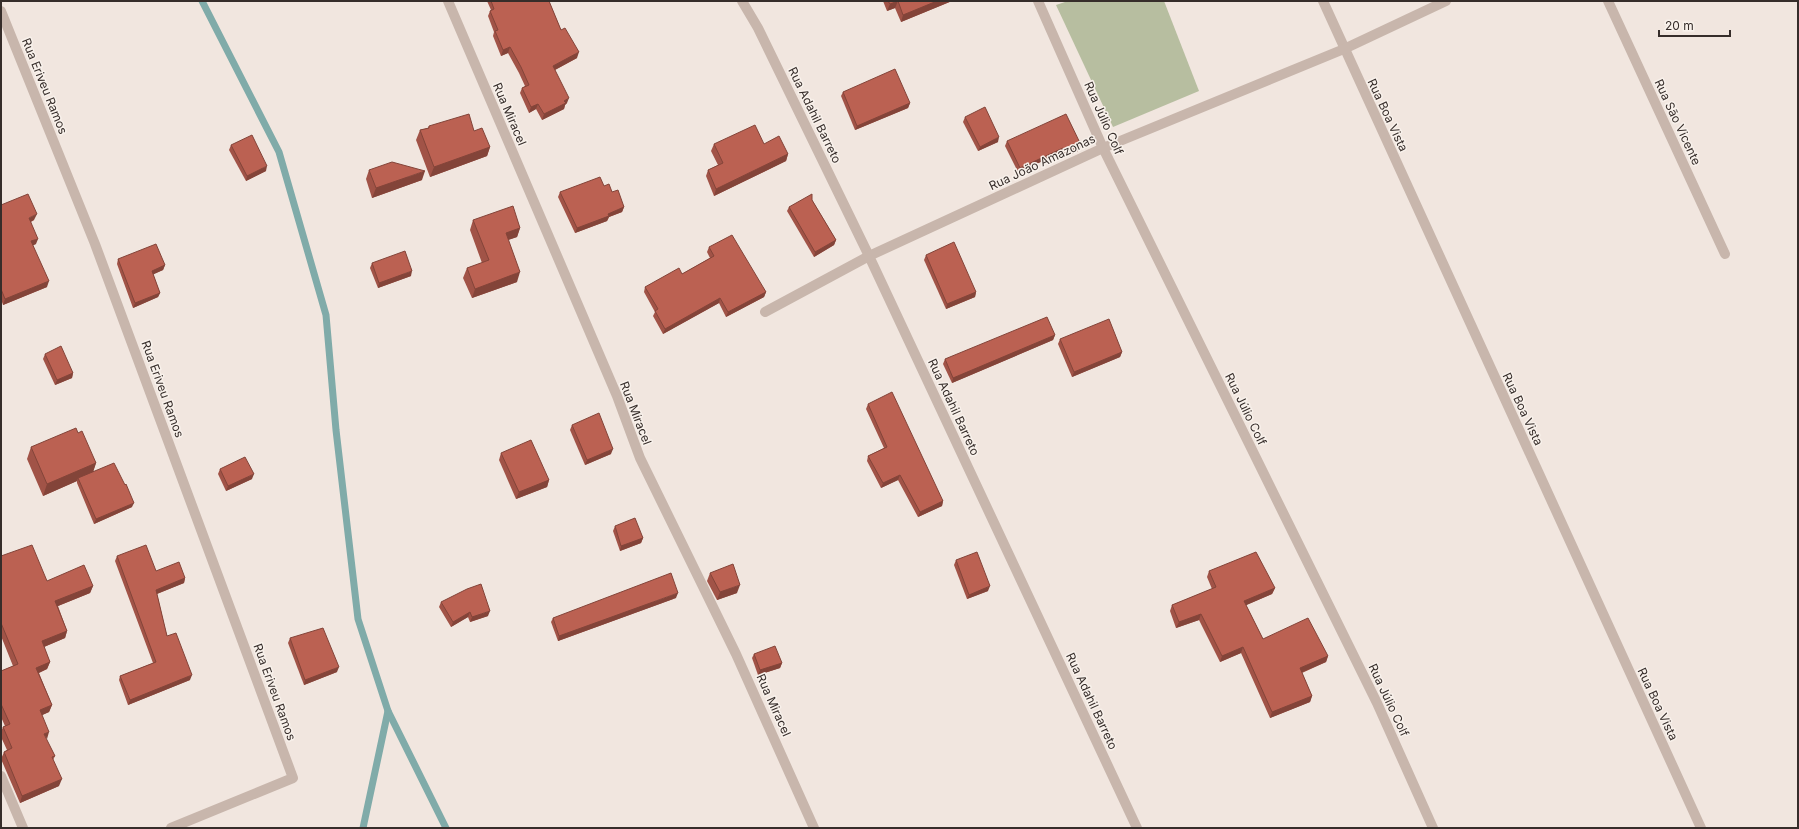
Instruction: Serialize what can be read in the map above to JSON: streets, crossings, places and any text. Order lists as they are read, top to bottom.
{
  "streets": {
    "street": [
      "Rua Eriveu Ramos",
      "Rua Miracel",
      "Rua Adahil Barreto",
      "Rua Boa Vista",
      "Rua Júlio Colf",
      "Rua São Vicente",
      "Rua João Amazonas"
    ]
  },
  "crossings": [
    ["Rua Adahil Barreto", "Rua João Amazonas"],
    ["Rua Boa Vista", "Rua João Amazonas"],
    ["Rua Júlio Colf", "Rua João Amazonas"]
  ],
  "scale_bar": "20 m"
}
